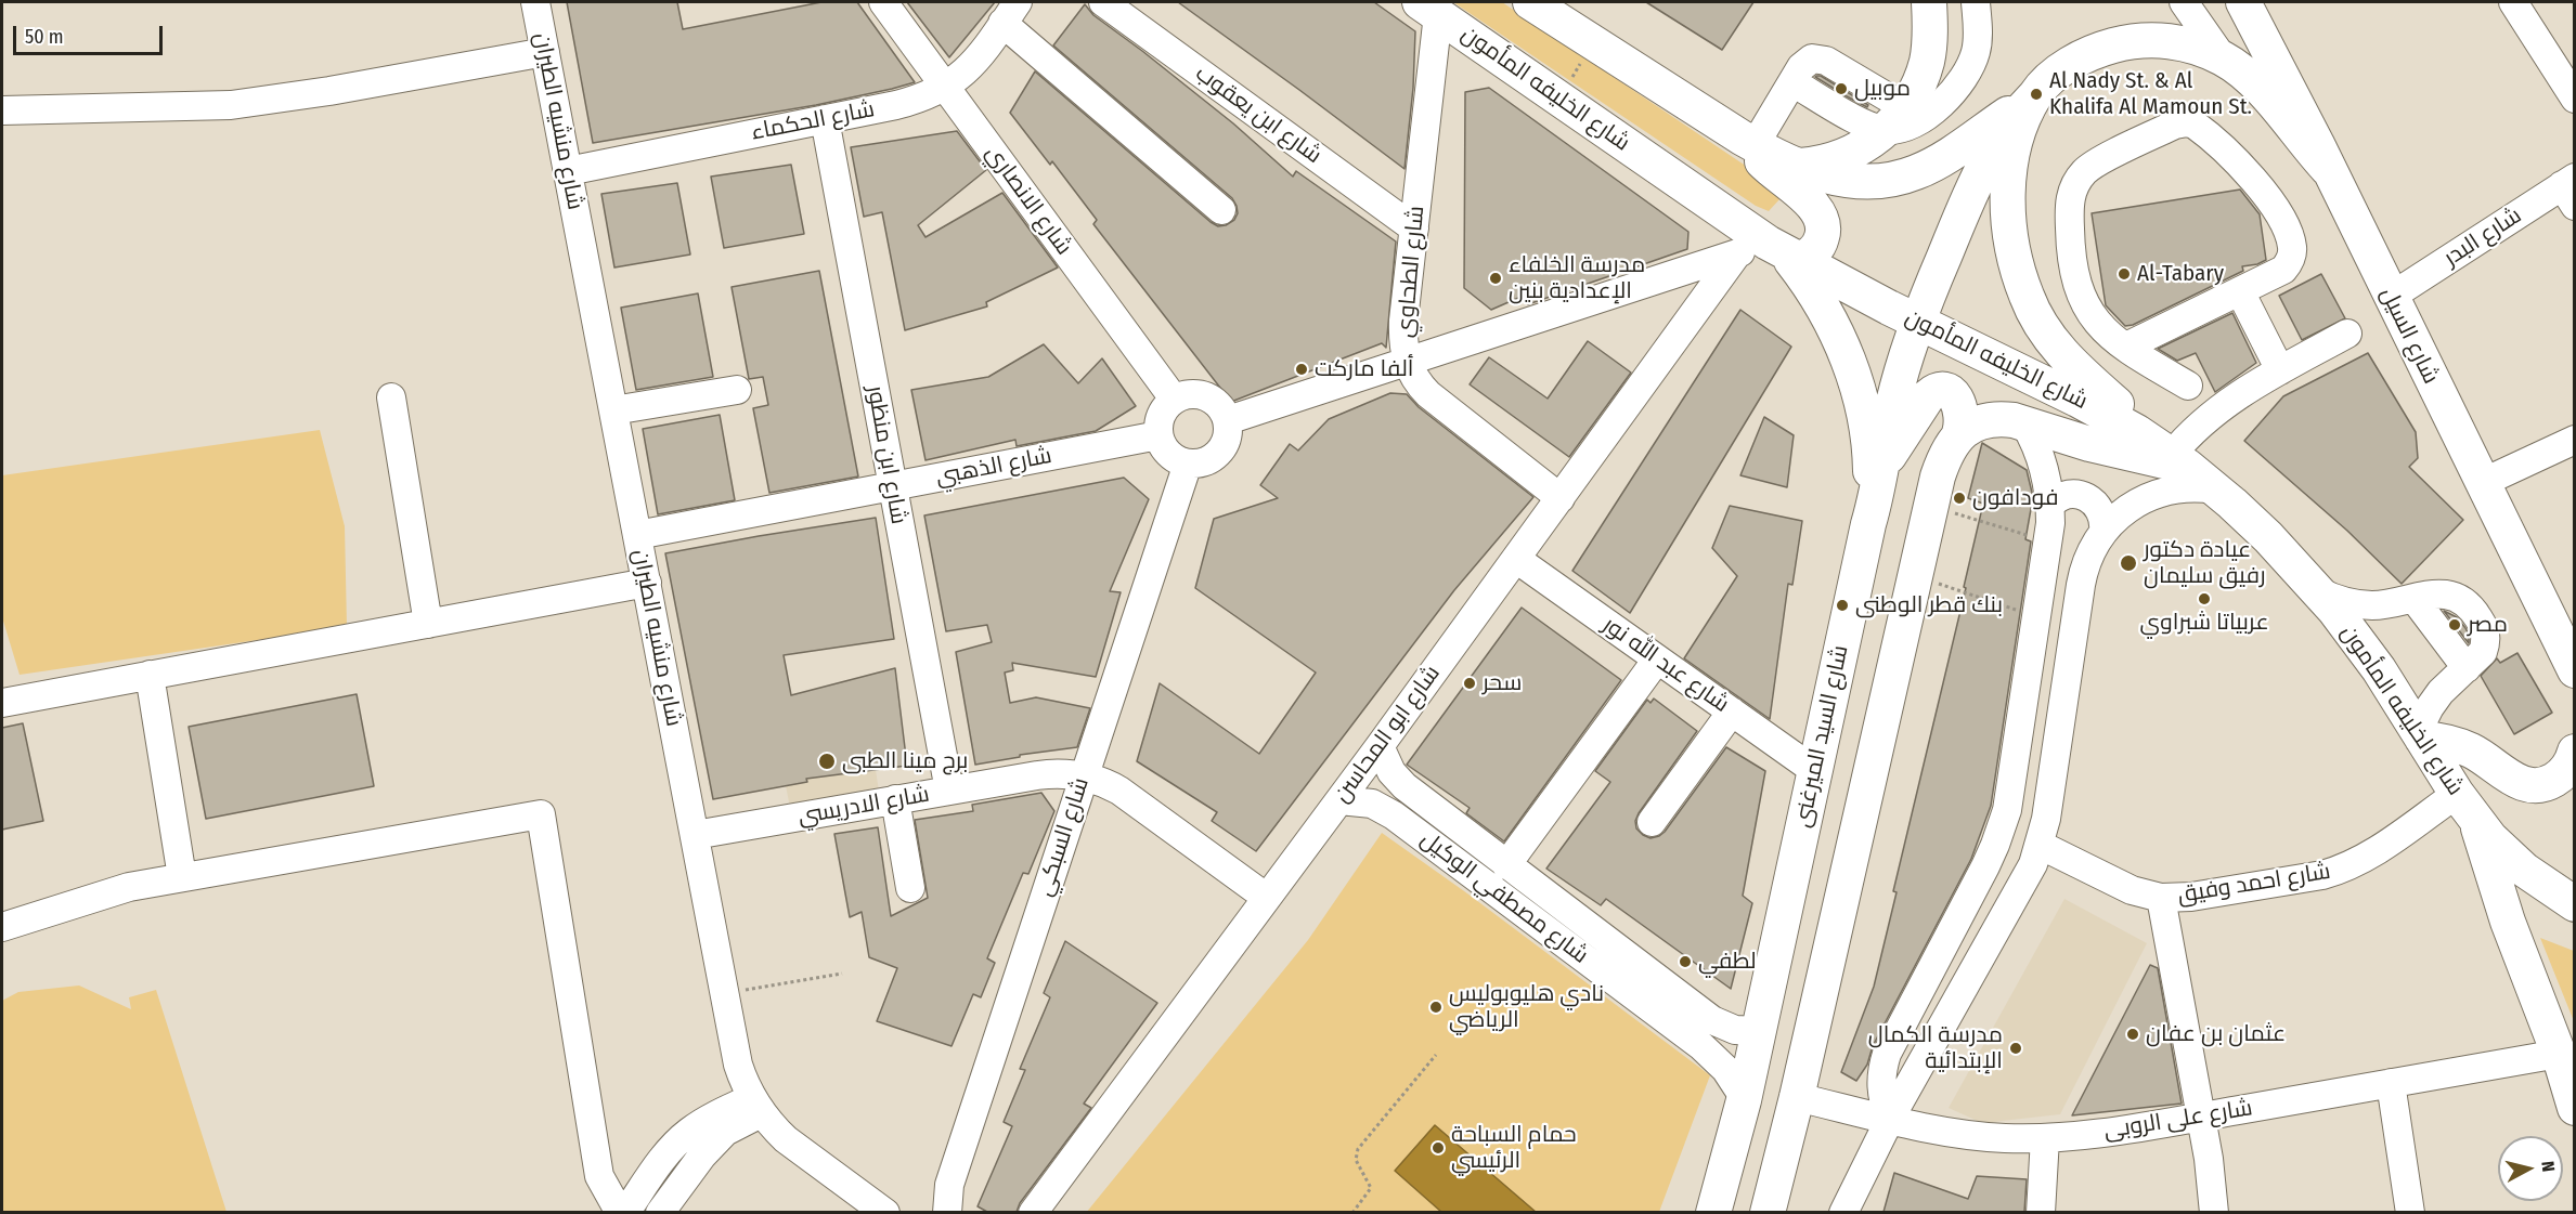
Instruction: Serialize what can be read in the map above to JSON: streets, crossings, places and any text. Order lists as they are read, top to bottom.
{
  "streets": {
    "main road": ["شارع الخليفه المأمون", "شارع السيل", "شارع السيد الميرغنى"],
    "street": [
      "شارع ابن يعقوب",
      "شارع منشيه الطيران",
      "شارع الحكماء",
      "شارع الانصاري",
      "شارع البدر",
      "شارع الطحاوي",
      "شارع ابن منظور",
      "شارع الذهبي",
      "شارع عبد الله نور",
      "شارع ابو المحاسن",
      "شارع الادريسي",
      "شارع السبكي",
      "شارع احمد وفيق",
      "شارع مصطفي الوكيل",
      "شارع على الروبى"
    ]
  },
  "crossings": [
    ["شارع الخليفه المأمون", "شارع الطحاوي"],
    ["شارع الخليفه المأمون", "شارع ابو المحاسن"],
    ["شارع الخليفه المأمون", "شارع السيد الميرغنى"],
    ["شارع الخليفه المأمون", "شارع احمد وفيق"],
    ["شارع الخليفه المأمون", "شارع على الروبى"],
    ["شارع ابن يعقوب", "شارع الطحاوي"],
    ["شارع منشيه الطيران", "شارع الحكماء"],
    ["شارع منشيه الطيران", "شارع الذهبي"],
    ["شارع منشيه الطيران", "شارع الادريسي"],
    ["شارع الحكماء", "شارع الانصاري"],
    ["شارع الحكماء", "شارع ابن منظور"],
    ["شارع الانصاري", "شارع الذهبي"],
    ["شارع الانصاري", "شارع السبكي"],
    ["شارع البدر", "شارع السيل"],
    ["شارع الطحاوي", "شارع ابو المحاسن"],
    ["شارع ابن منظور", "شارع الذهبي"],
    ["شارع ابن منظور", "شارع الادريسي"],
    ["شارع الذهبي", "شارع السبكي"],
    ["شارع عبد الله نور", "شارع ابو المحاسن"],
    ["شارع عبد الله نور", "شارع السيد الميرغنى"],
    ["شارع ابو المحاسن", "شارع الادريسي"],
    ["شارع ابو المحاسن", "شارع مصطفي الوكيل"],
    ["شارع السيد الميرغنى", "شارع مصطفي الوكيل"],
    ["شارع الادريسي", "شارع السبكي"]
  ],
  "places": [
    "موبيل",
    "Al Nady St. & Al Khalifa Al Mamoun St.",
    "Al-Tabary",
    "مدرسة الخلفاء الإعدادية بنين",
    "ألفا ماركت",
    "فودافون",
    "عيادة دكتور رفيق سليمان",
    "عربياتا شبراوي",
    "بنك قطر الوطنى",
    "مصر",
    "سحر",
    "برج مينا الطبى",
    "لطفي",
    "نادي هليوبوليس الرياضي",
    "عثمان بن عفان",
    "مدرسة الكمال الإبتدائية",
    "حمام السباحة الرئيسي"
  ],
  "scale_bar": "50 m",
  "north": "right"
}
